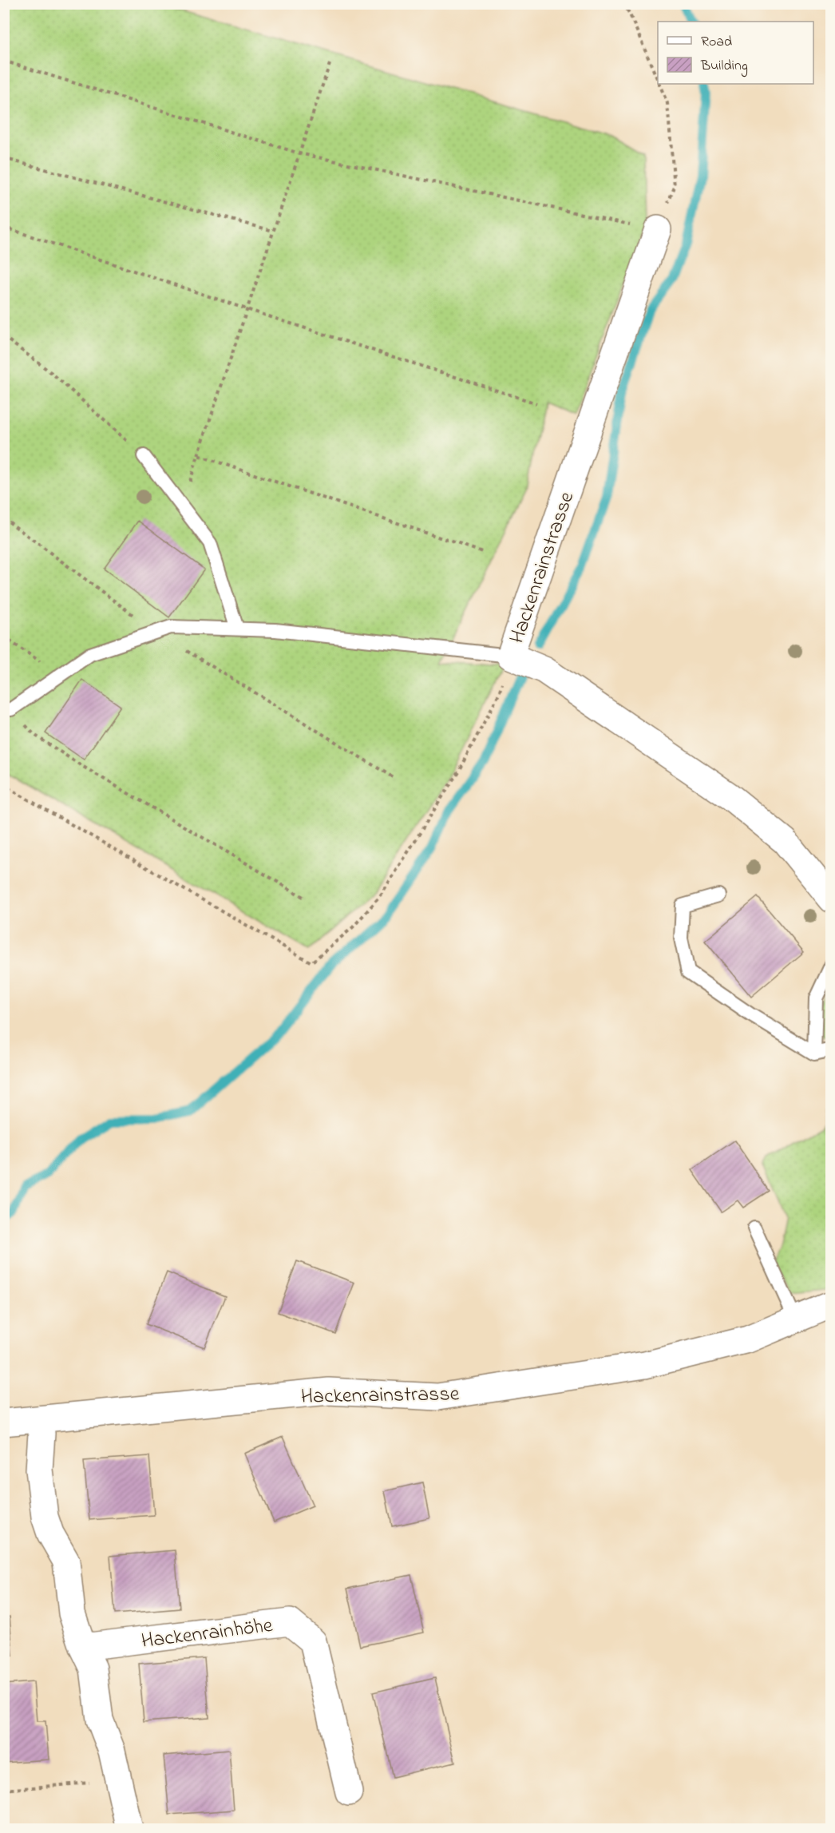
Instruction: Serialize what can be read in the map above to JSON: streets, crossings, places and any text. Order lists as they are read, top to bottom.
{
  "streets": {
    "street": ["Hackenrainstrasse", "Hackenrainhöhe"]
  },
  "legend": ["Road", "Building"]
}
